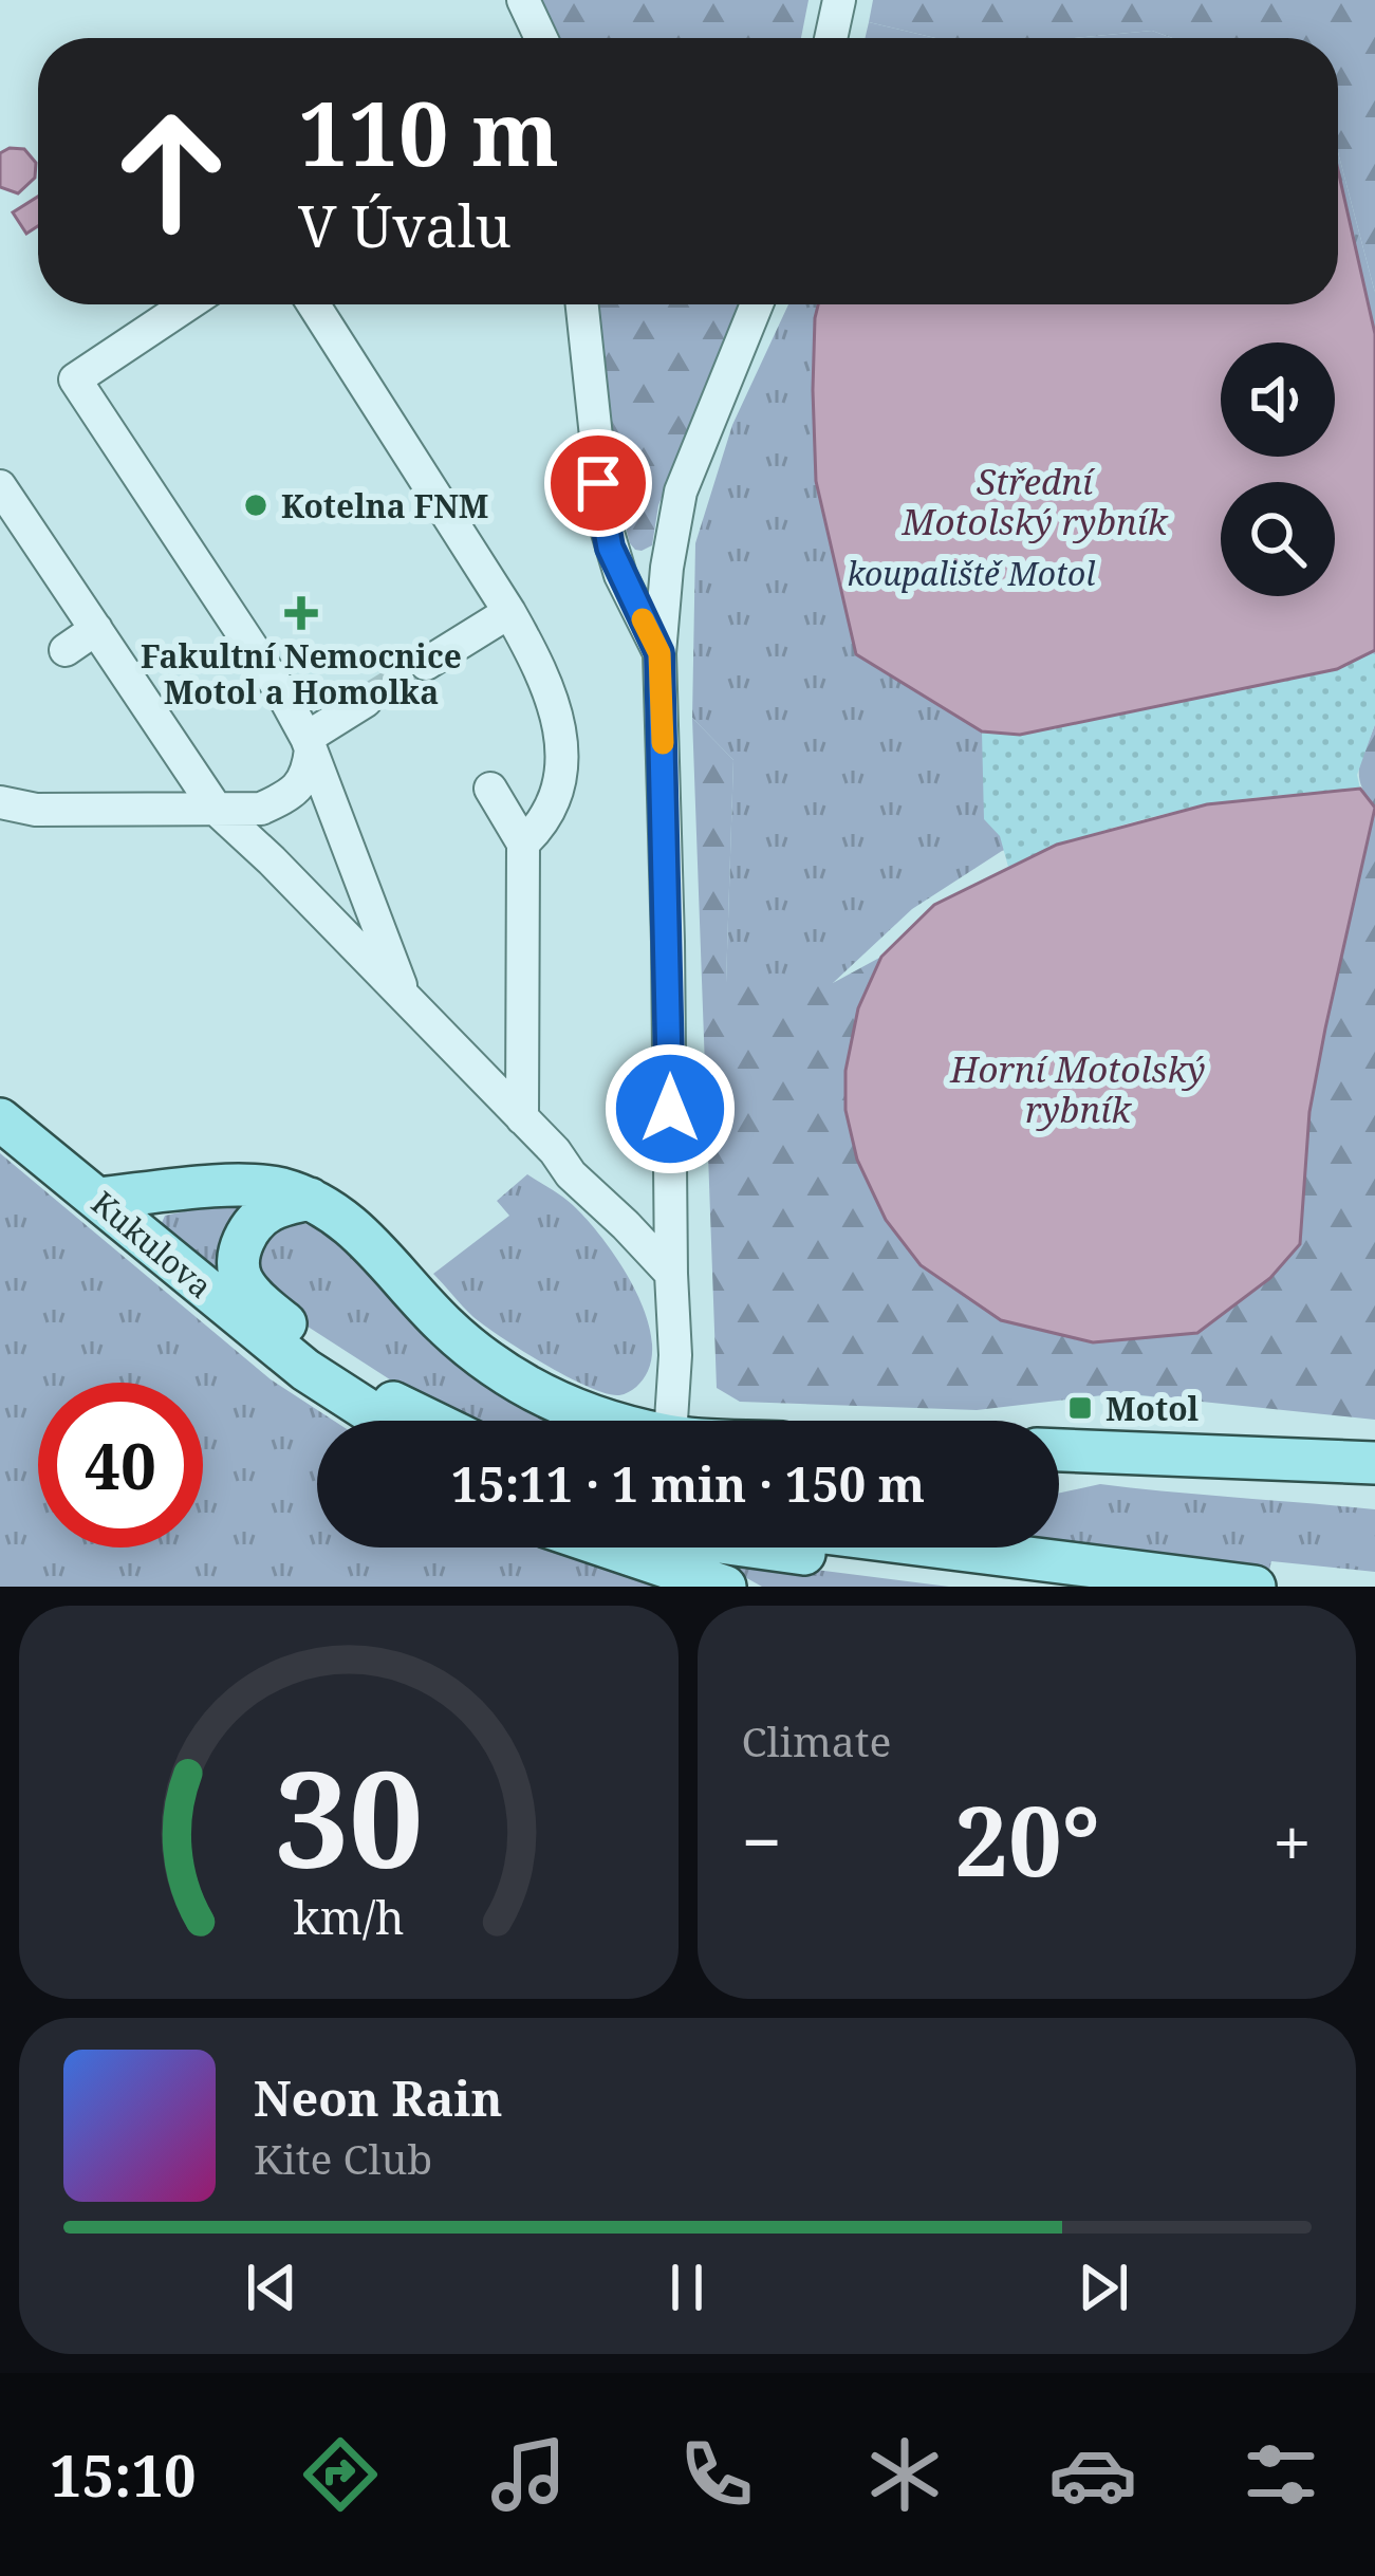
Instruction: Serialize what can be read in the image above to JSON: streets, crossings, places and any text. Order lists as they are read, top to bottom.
{
  "streets": {
    "main road": ["Kukulova"]
  },
  "water": ["Střední Motolský rybník", "Horní Motolský rybník"],
  "parks": ["koupaliště Motol"],
  "places": {
    "other": ["Kotelna FNM"],
    "health": ["Fakultní Nemocnice Motol a Homolka"],
    "transit": ["Motol"]
  },
  "page": {
    "turn": ["110 m", "V Úvalu"],
    "limit": "40",
    "trip": "15:11 · 1 min · 150 m",
    "tile": "Climate",
    "heat": ["−", "20°", "+"],
    "song": ["Neon Rain", "Kite Club"],
    "tabs": "15:10",
    "gauge": ["30", "km/h"]
  }
}
